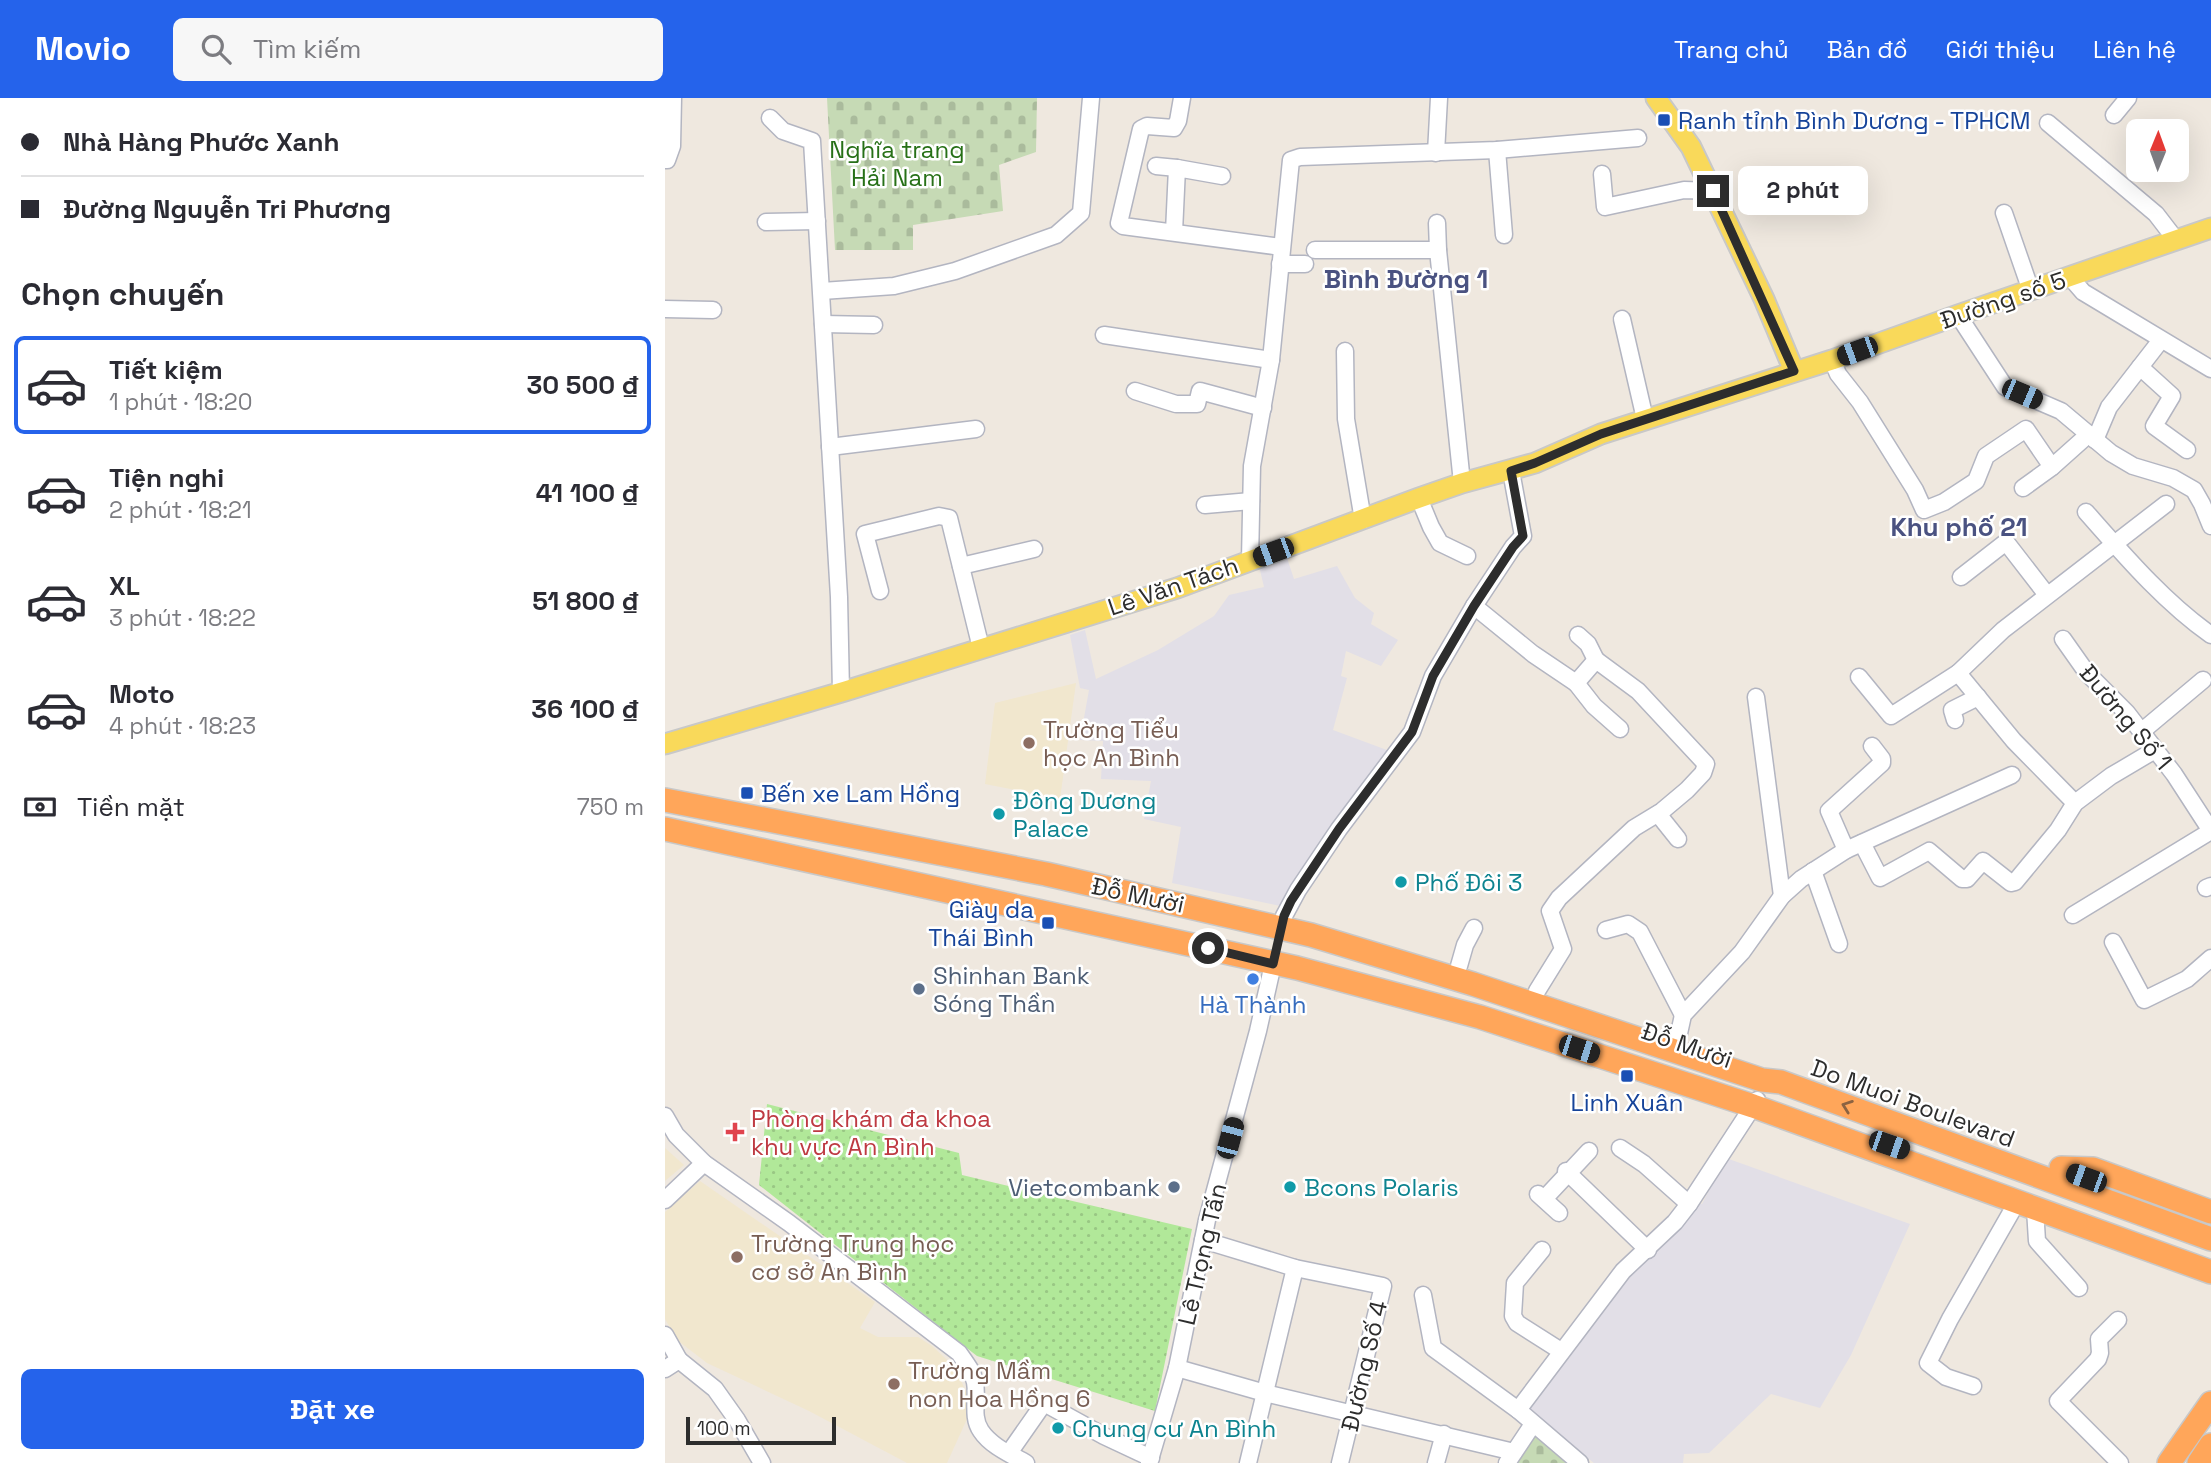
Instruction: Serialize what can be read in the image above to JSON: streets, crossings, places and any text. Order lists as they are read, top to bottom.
{
  "streets": {
    "highway": ["Đỗ Mười", "Do Muoi Boulevard"],
    "main road": ["Đường số 5", "Lê Văn Tách"],
    "street": ["Đường Số 1", "Lê Trọng Tấn", "Đường Số 4"]
  },
  "crossings": [
    ["Đường số 5", "Lê Văn Tách"],
    ["Đỗ Mười", "Do Muoi Boulevard"],
    ["Đỗ Mười", "Lê Trọng Tấn"],
    ["Lê Trọng Tấn", "Đường Số 4"]
  ],
  "districts": ["Bình Đường 1", "Khu phố 21"],
  "parks": ["Nghĩa trang Hải Nam"],
  "places": {
    "transit": [
      "Ranh tỉnh Bình Dương - TPHCM",
      "Bến xe Lam Hồng",
      "Giày da Thái Bình",
      "Linh Xuân"
    ],
    "other": [
      "Trường Tiểu học An Bình",
      "Đông Dương Palace",
      "Phố Đôi 3",
      "Hà Thành",
      "Shinhan Bank Sóng Thần",
      "Vietcombank",
      "Bcons Polaris",
      "Trường Trung học cơ sở An Bình",
      "Trường Mầm non Hoa Hồng 6",
      "Chung cư An Bình"
    ],
    "health": ["Phòng khám đa khoa khu vực An Bình"]
  },
  "scale_bar": "100 m",
  "north": "top",
  "page": {
    "header": "Movio",
    "search": "Tìm kiếm",
    "nav": [
      "Trang chủ",
      "Bản đồ",
      "Giới thiệu",
      "Liên hệ"
    ],
    "banner": ["Nhà Hàng Phước Xanh", "Đường Nguyễn Tri Phương"],
    "bubble": "2 phút",
    "heading": "Chọn chuyến",
    "list": [
      {
        "name": "Tiết kiệm",
        "note": "1 phút · 18:20",
        "value": "30 500 ₫"
      },
      {
        "name": "Tiện nghi",
        "note": "2 phút · 18:21",
        "value": "41 100 ₫"
      },
      {
        "name": "XL",
        "note": "3 phút · 18:22",
        "value": "51 800 ₫"
      },
      {
        "name": "Moto",
        "note": "4 phút · 18:23",
        "value": "36 100 ₫"
      }
    ],
    "pay": ["Tiền mặt", "750 m"],
    "buttons": "Đặt xe",
    "scale": "100 m"
  }
}
